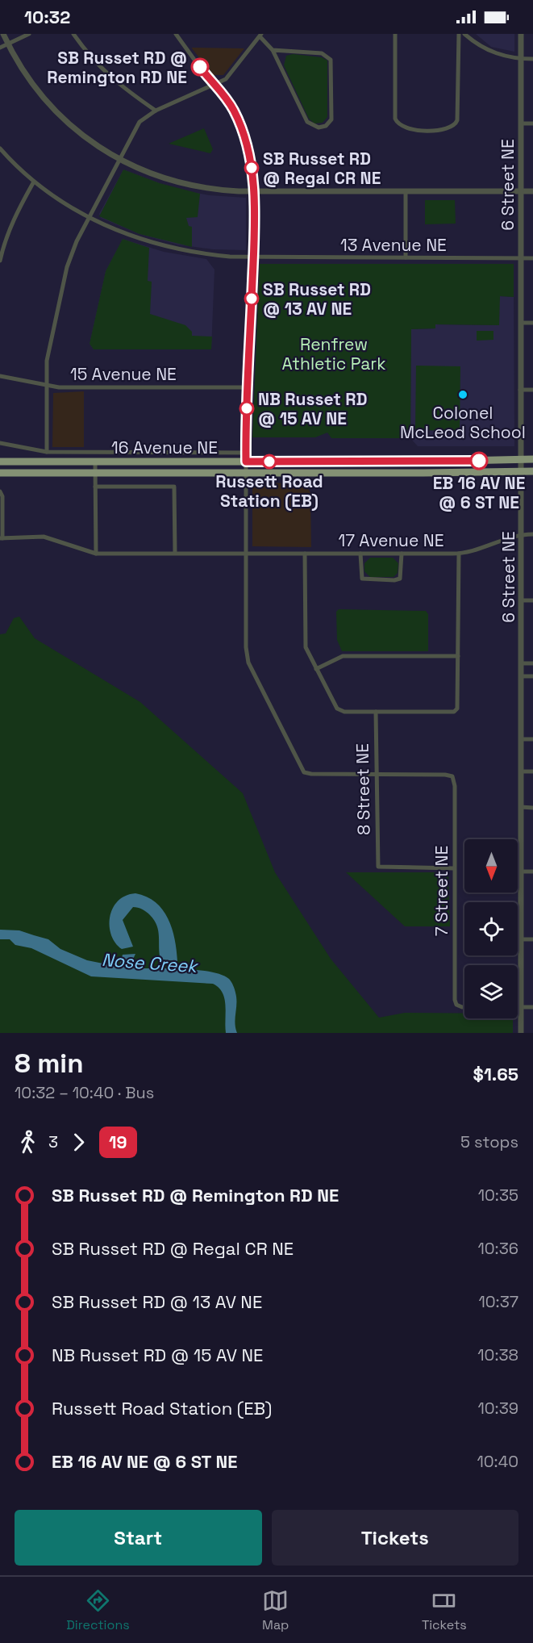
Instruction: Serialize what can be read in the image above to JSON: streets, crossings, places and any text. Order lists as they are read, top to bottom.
{
  "streets": {
    "highway": ["16 Avenue NE"],
    "street": [
      "6 Street NE",
      "13 Avenue NE",
      "15 Avenue NE",
      "17 Avenue NE",
      "8 Street NE",
      "7 Street NE"
    ]
  },
  "crossings": [
    ["6 Street NE", "13 Avenue NE"],
    ["6 Street NE", "16 Avenue NE"],
    ["6 Street NE", "17 Avenue NE"],
    ["8 Street NE", "7 Street NE"]
  ],
  "water": ["Nose Creek"],
  "parks": ["Renfrew Athletic Park"],
  "places": [
    "SB Russet RD @ Remington RD NE",
    "SB Russet RD @ Regal CR NE",
    "SB Russet RD @ 13 AV NE",
    "Colonel McLeod School",
    "NB Russet RD @ 15 AV NE",
    "EB 16 AV NE @ 6 ST NE",
    "Russett Road Station (EB)"
  ],
  "lines": ["bus line 19"],
  "north": "bottom",
  "page": {
    "status": "10:32",
    "heading": ["8 min", "10:32 – 10:40 · Bus", "$1.65"],
    "legs": ["3", "19", "5 stops"],
    "list": [
      {
        "name": "SB Russet RD @ Remington RD NE",
        "value": "10:35"
      },
      {
        "name": "SB Russet RD @ Regal CR NE",
        "value": "10:36"
      },
      {
        "name": "SB Russet RD @ 13 AV NE",
        "value": "10:37"
      },
      {
        "name": "NB Russet RD @ 15 AV NE",
        "value": "10:38"
      },
      {
        "name": "Russett Road Station (EB)",
        "value": "10:39"
      },
      {
        "name": "EB 16 AV NE @ 6 ST NE",
        "value": "10:40"
      }
    ],
    "buttons": ["Start", "Tickets"],
    "tabs": ["Directions", "Map", "Tickets"]
  }
}
